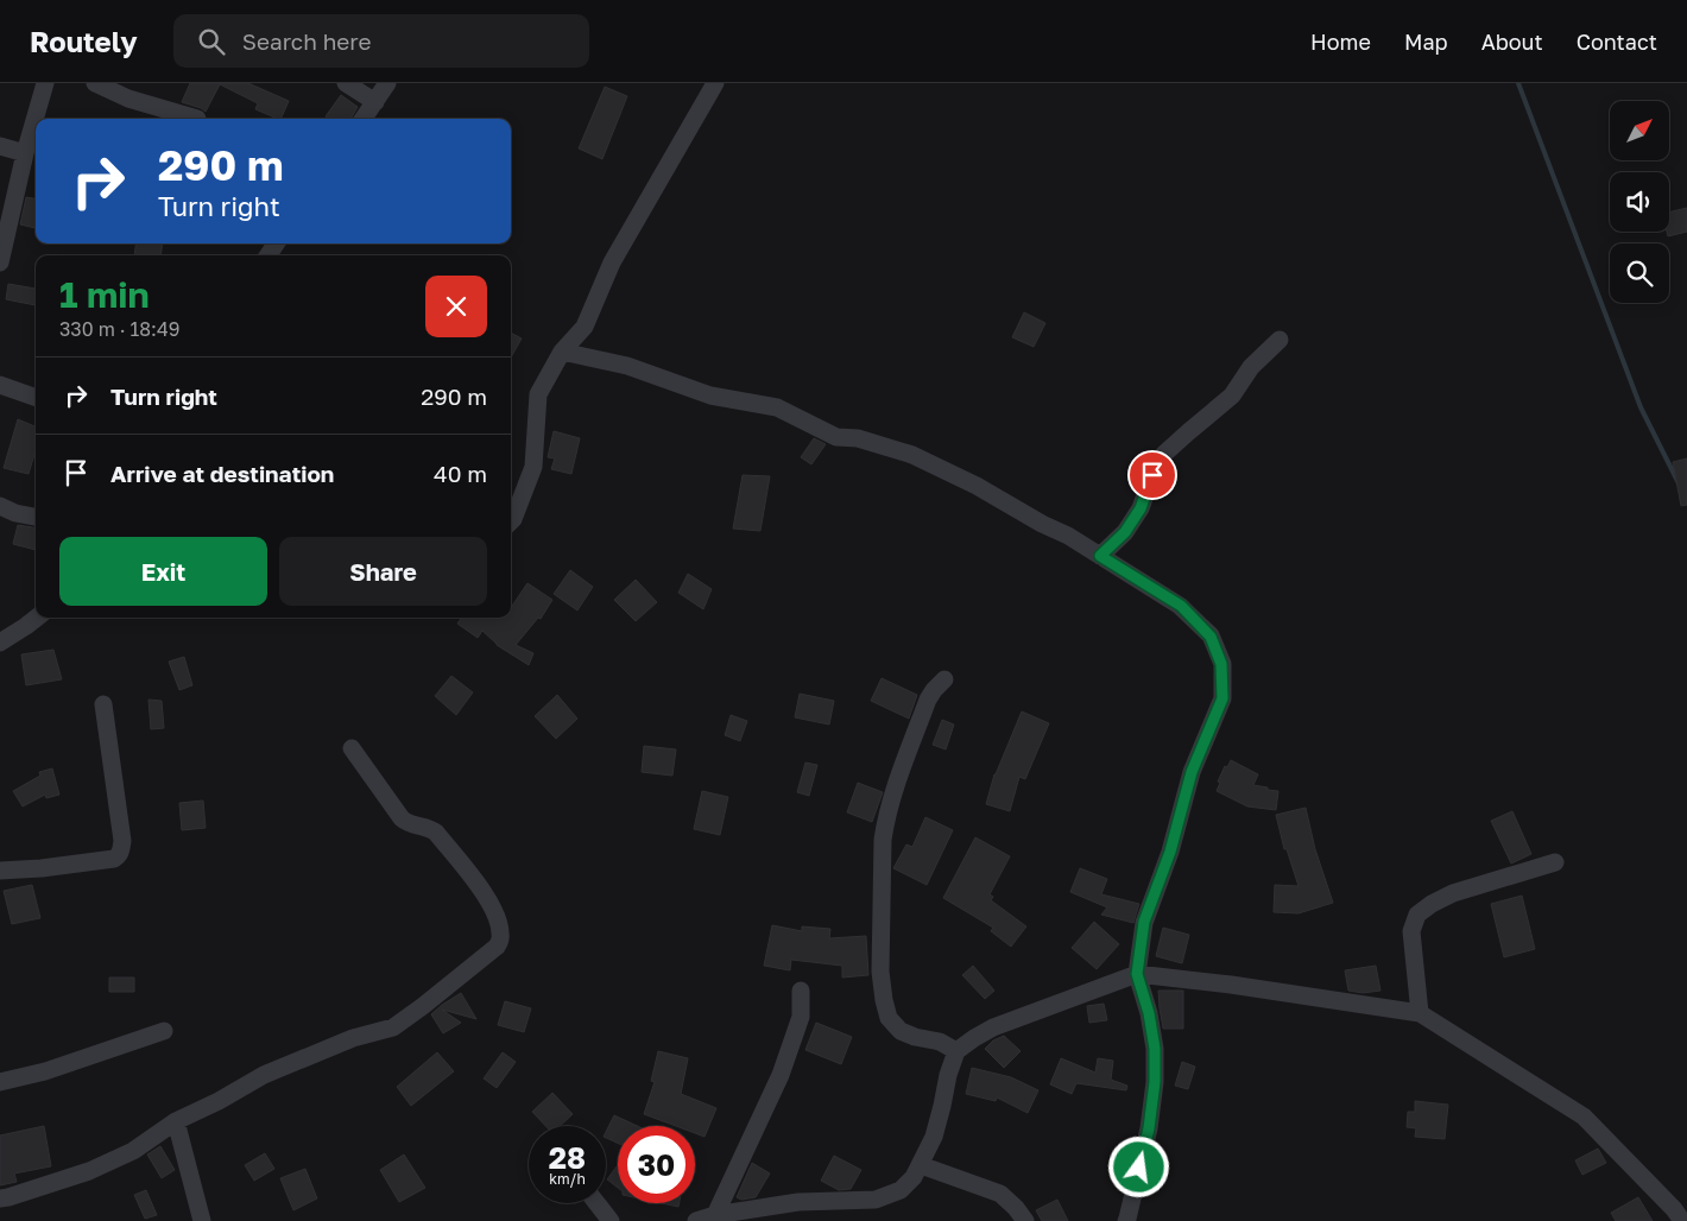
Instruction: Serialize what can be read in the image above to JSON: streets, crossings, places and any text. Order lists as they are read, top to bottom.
{
  "north": "top right",
  "page": {
    "header": "Routely",
    "search": "Search here",
    "nav": [
      "Home",
      "Map",
      "About",
      "Contact"
    ],
    "turn": ["290 m", "Turn right"],
    "heading": ["1 min", "330 m · 18:49"],
    "list": [
      {
        "name": "Turn right",
        "value": "290 m"
      },
      {
        "name": "Arrive at destination",
        "value": "40 m"
      }
    ],
    "buttons": ["Exit", "Share"],
    "speed": "28 km/h",
    "limit": "30"
  }
}
